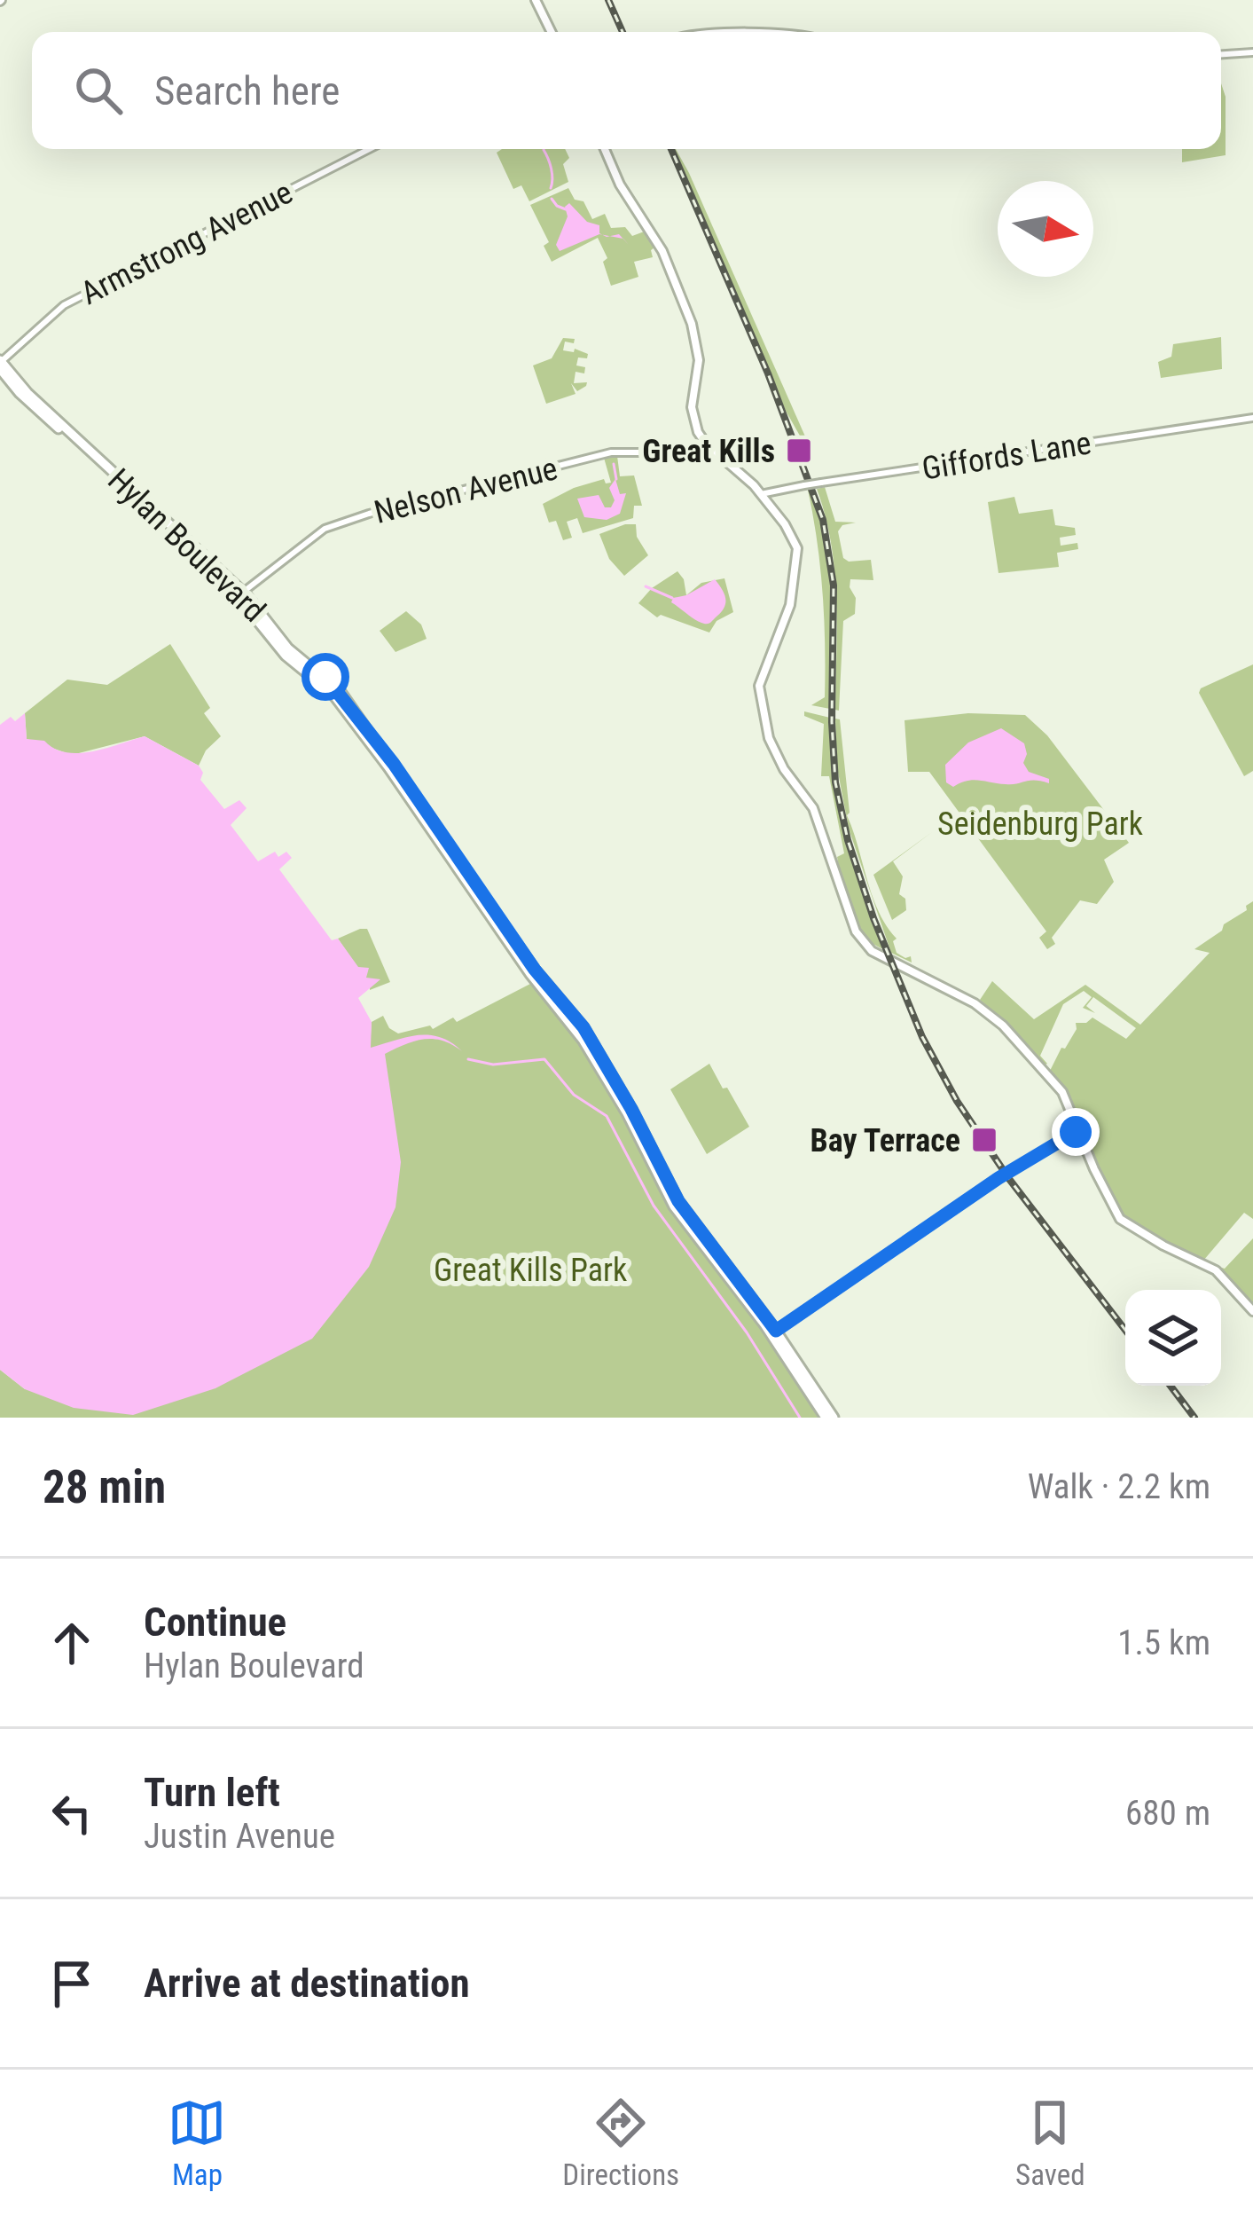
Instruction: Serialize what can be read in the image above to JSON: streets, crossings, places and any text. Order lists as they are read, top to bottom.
{
  "streets": {
    "main road": ["Hylan Boulevard"],
    "street": ["Armstrong Avenue", "Giffords Lane", "Nelson Avenue"]
  },
  "crossings": [
    ["Armstrong Avenue", "Hylan Boulevard"],
    ["Nelson Avenue", "Hylan Boulevard"]
  ],
  "parks": ["Seidenburg Park", "Great Kills Park"],
  "places": {
    "transit": ["Great Kills", "Bay Terrace"]
  },
  "north": "right",
  "page": {
    "search": "Search here",
    "heading": ["28 min", "Walk · 2.2 km"],
    "list": [
      ["Continue", "Hylan Boulevard", "1.5 km"],
      ["Turn left", "Justin Avenue", "680 m"],
      "Arrive at destination"
    ],
    "nav": ["Map", "Directions", "Saved"]
  }
}
